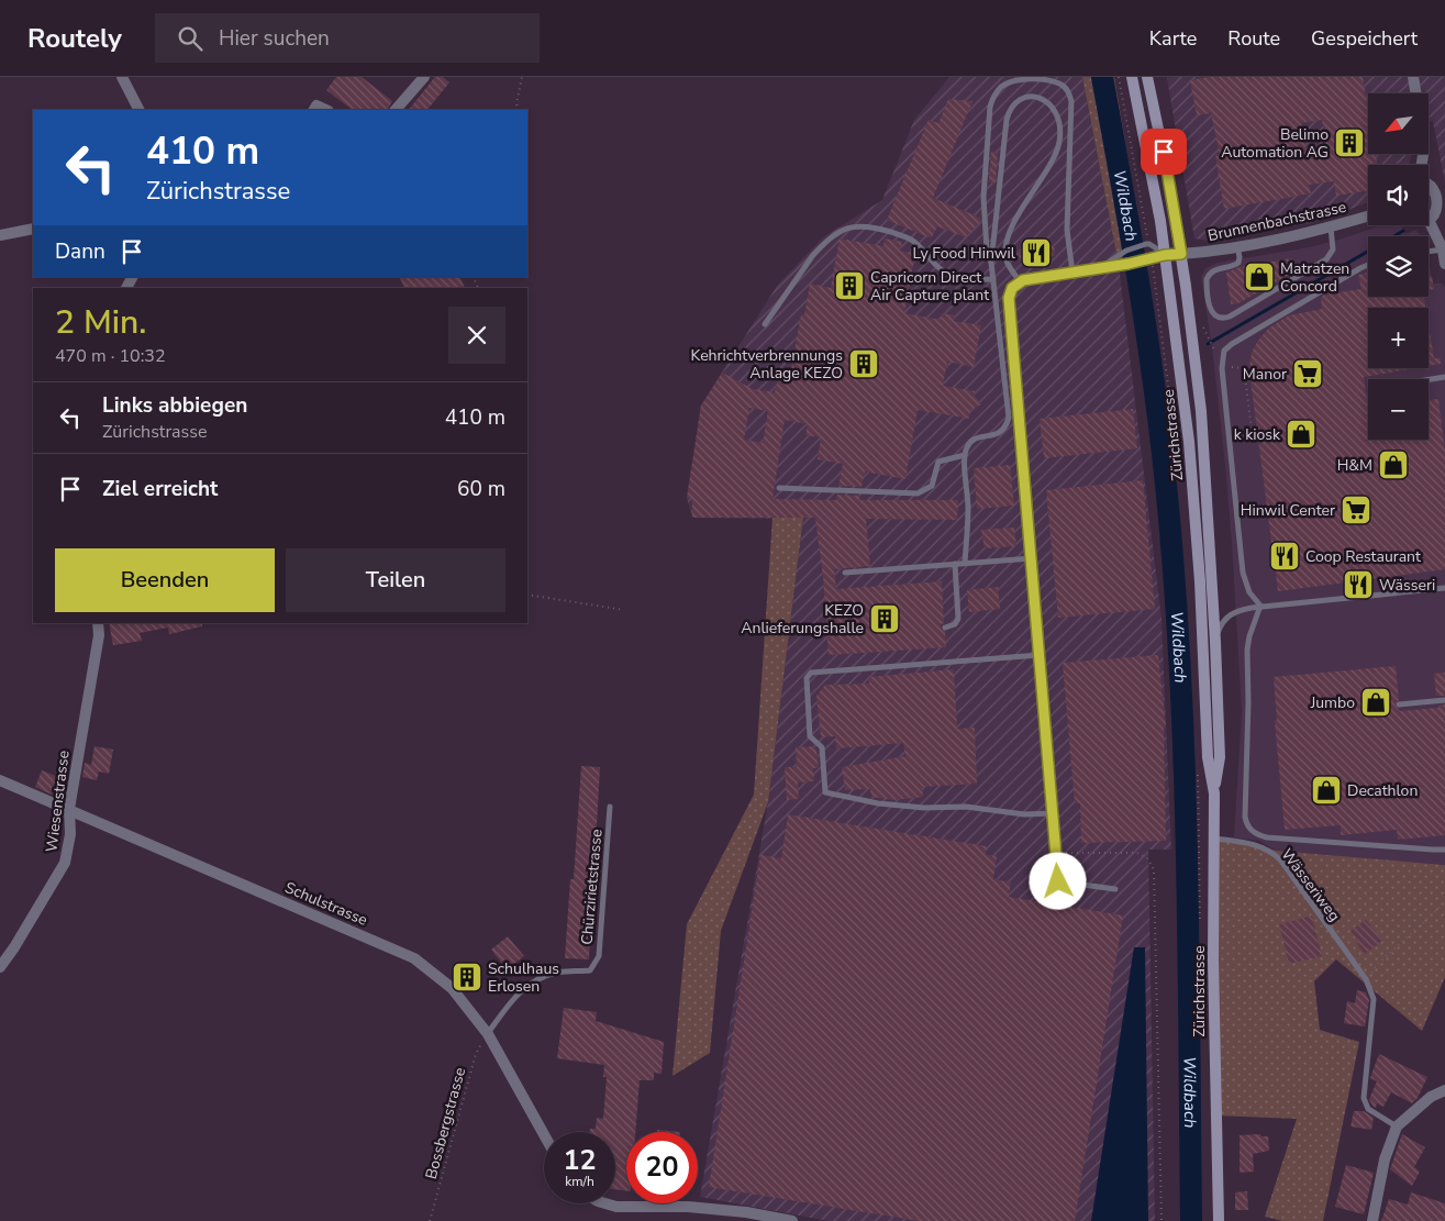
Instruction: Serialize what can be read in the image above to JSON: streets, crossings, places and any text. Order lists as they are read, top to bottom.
{
  "streets": {
    "main road": ["Zürichstrasse"],
    "street": ["Brunnenbachstrasse", "Wiesenstrasse", "Schulstrasse"],
    "lane": ["Wässeriweg", "Chürzirietstrasse"],
    "path": ["Bossbergstrasse"]
  },
  "crossings": [
    ["Brunnenbachstrasse", "Zürichstrasse"],
    ["Zürichstrasse", "Wässeriweg"],
    ["Wiesenstrasse", "Schulstrasse"],
    ["Chürzirietstrasse", "Schulstrasse"],
    ["Chürzirietstrasse", "Bossbergstrasse"],
    ["Schulstrasse", "Bossbergstrasse"]
  ],
  "water": ["Wildbach"],
  "places": {
    "building": [
      "Belimo Automation AG",
      "Capricorn Direct Air Capture plant",
      "Kehrichtverbrennungs Anlage KEZO",
      "KEZO Anlieferungshalle",
      "Schulhaus Erlosen"
    ],
    "restaurant": ["Ly Food Hinwil", "Coop Restaurant", "Wässeri"],
    "shop": [
      "Matratzen Concord",
      "k kiosk",
      "H&M",
      "Jumbo",
      "Decathlon"
    ],
    "supermarket": ["Manor", "Hinwil Center"]
  },
  "north": "bottom left",
  "page": {
    "header": "Routely",
    "search": "Hier suchen",
    "nav": ["Karte", "Route", "Gespeichert"],
    "map_buttons": ["+", "−"],
    "turn": ["410 m", "Zürichstrasse"],
    "then": "Dann",
    "heading": ["2 Min.", "470 m · 10:32"],
    "list": [
      {
        "name": "Links abbiegen",
        "note": "Zürichstrasse",
        "value": "410 m"
      },
      {
        "name": "Ziel erreicht",
        "value": "60 m"
      }
    ],
    "buttons": ["Beenden", "Teilen"],
    "speed": "12 km/h",
    "limit": "20"
  }
}
